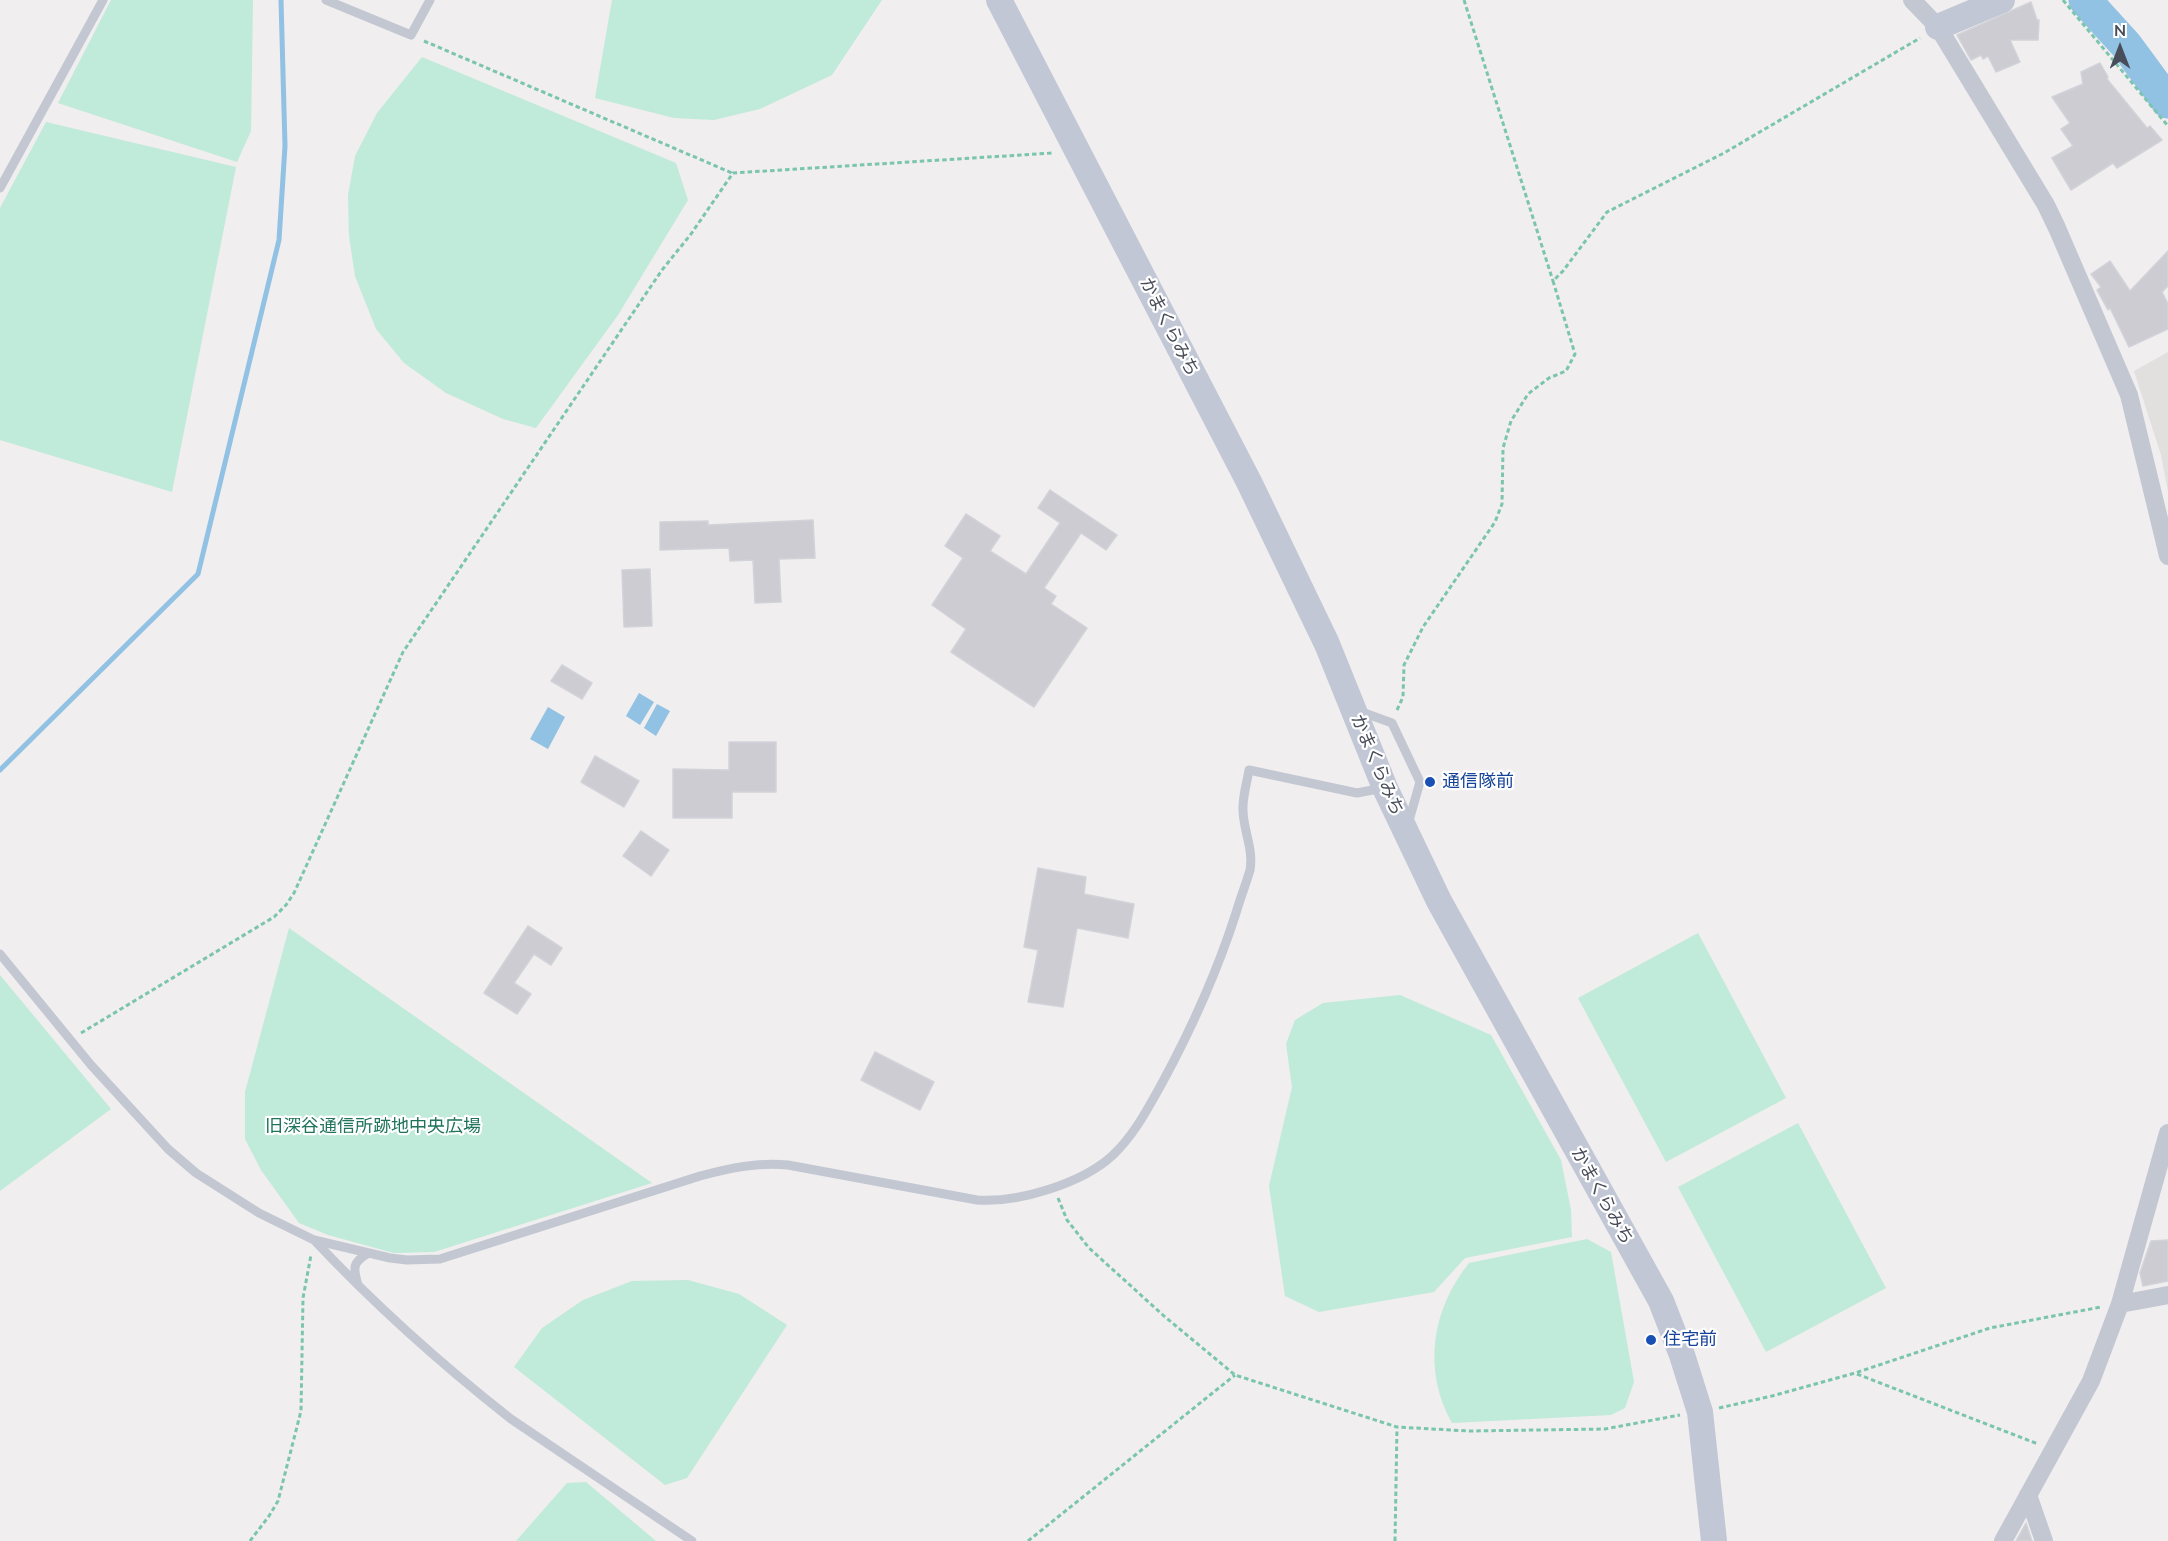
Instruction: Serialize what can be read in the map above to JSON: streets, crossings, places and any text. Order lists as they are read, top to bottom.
{
  "streets": {
    "main road": ["かまくらみち"]
  },
  "parks": ["旧深谷通信所跡地中央広場"],
  "places": ["通信隊前", "住宅前"],
  "north": "top"
}
